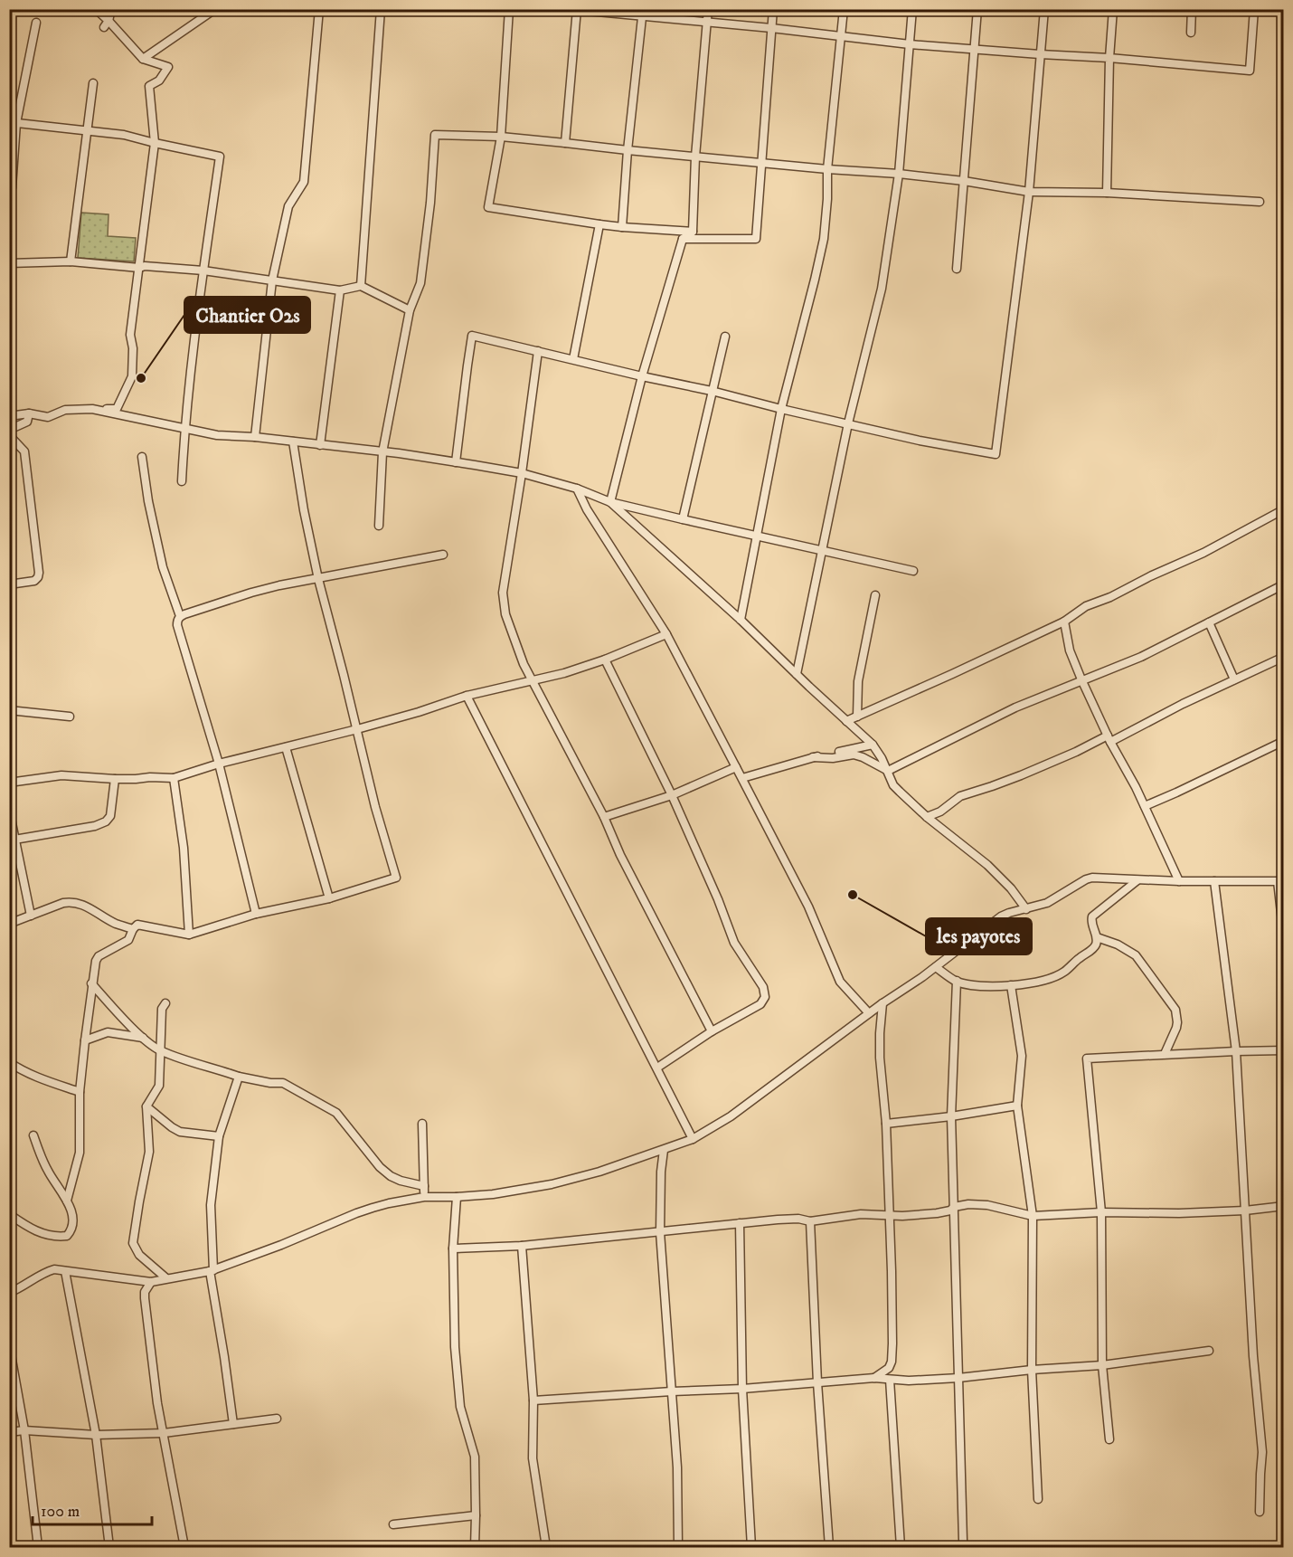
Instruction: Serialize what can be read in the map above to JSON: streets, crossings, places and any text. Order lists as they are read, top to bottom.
{
  "places": ["Chantier O2s", "les payotes"],
  "scale_bar": "100 m"
}
